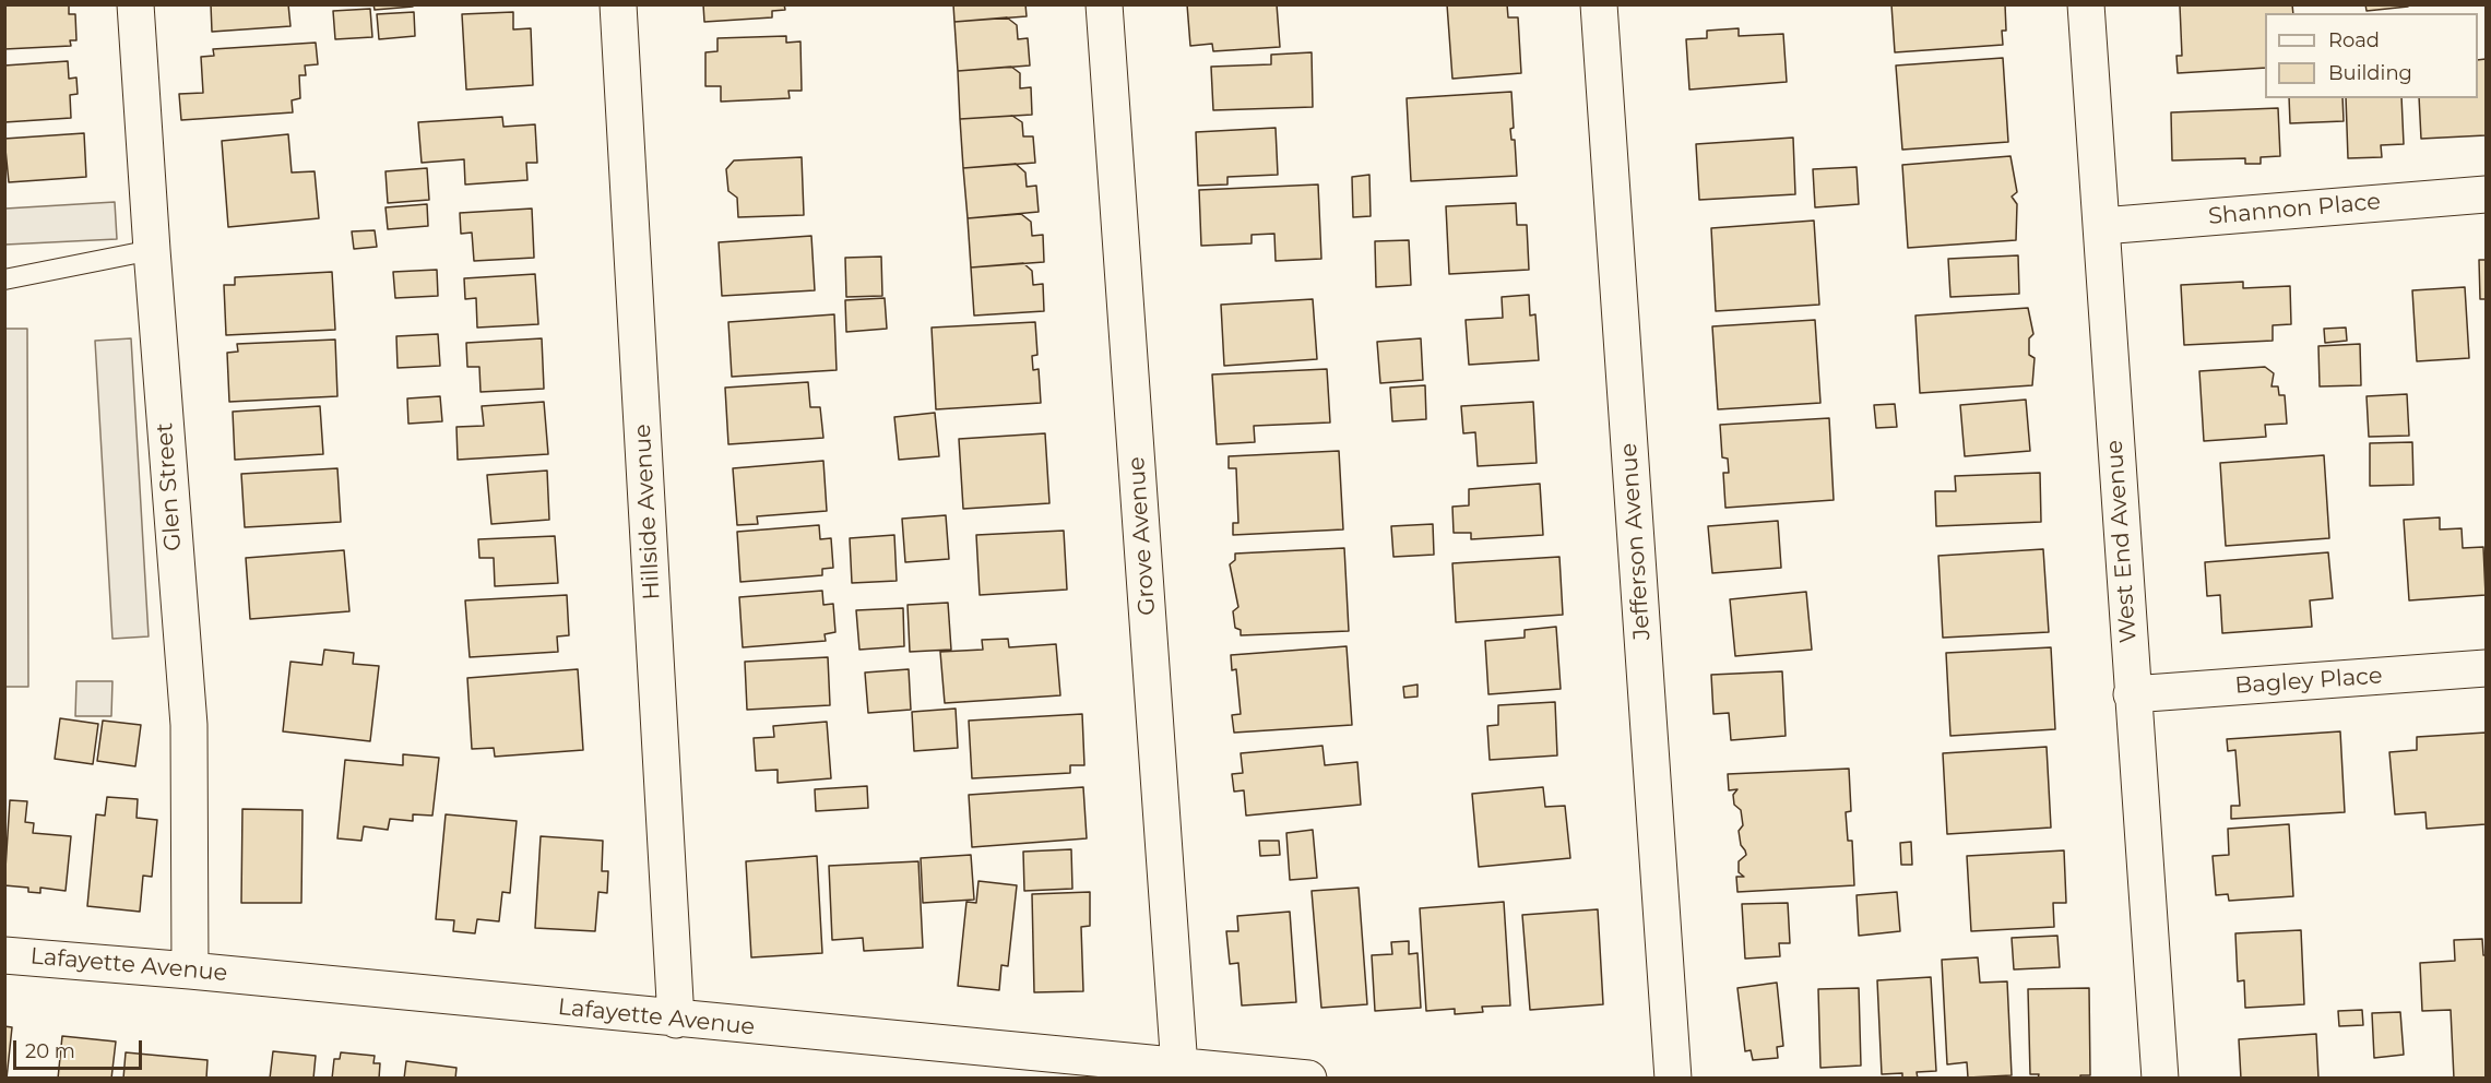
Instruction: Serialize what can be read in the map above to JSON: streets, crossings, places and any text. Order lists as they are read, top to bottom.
{
  "streets": {
    "street": [
      "Shannon Place",
      "Glen Street",
      "Hillside Avenue",
      "Grove Avenue",
      "Jefferson Avenue",
      "West End Avenue",
      "Bagley Place",
      "Lafayette Avenue"
    ]
  },
  "crossings": [
    ["Shannon Place", "West End Avenue"],
    ["Glen Street", "Lafayette Avenue"],
    ["Hillside Avenue", "Lafayette Avenue"],
    ["Grove Avenue", "Lafayette Avenue"],
    ["West End Avenue", "Bagley Place"]
  ],
  "legend": ["Road", "Building"],
  "scale_bar": "20 m"
}
